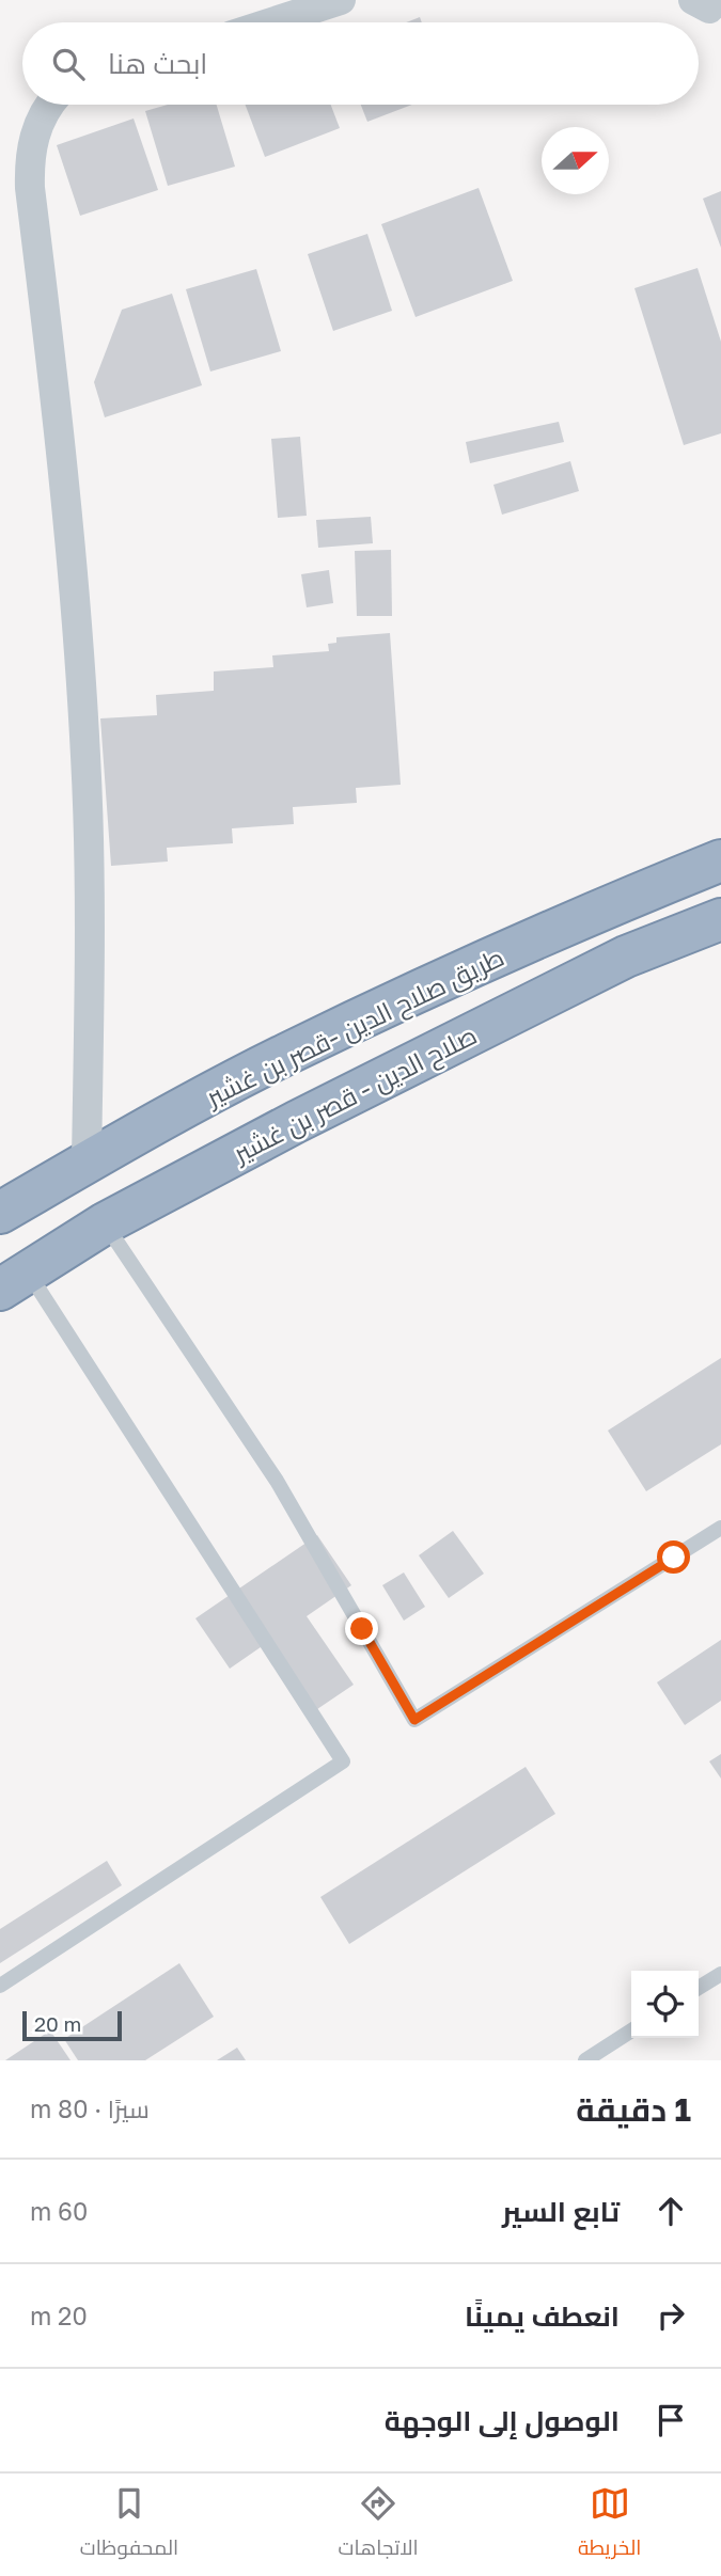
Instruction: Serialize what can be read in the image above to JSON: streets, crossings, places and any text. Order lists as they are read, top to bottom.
{
  "streets": {
    "highway": ["طريق صلاح الدين -قصر بن غشير", "صلاح الدين - قصر بن غشير"]
  },
  "scale_bar": "20 m",
  "north": "right",
  "page": {
    "search": "ابحث هنا",
    "scale": "20 m",
    "heading": ["1 دقيقة", "سيرًا · 80 m"],
    "list": [
      ["تابع السير", "60 m"],
      ["انعطف يمينًا", "20 m"],
      "الوصول إلى الوجهة"
    ],
    "nav": ["الخريطة", "الاتجاهات", "المحفوظات"]
  }
}
